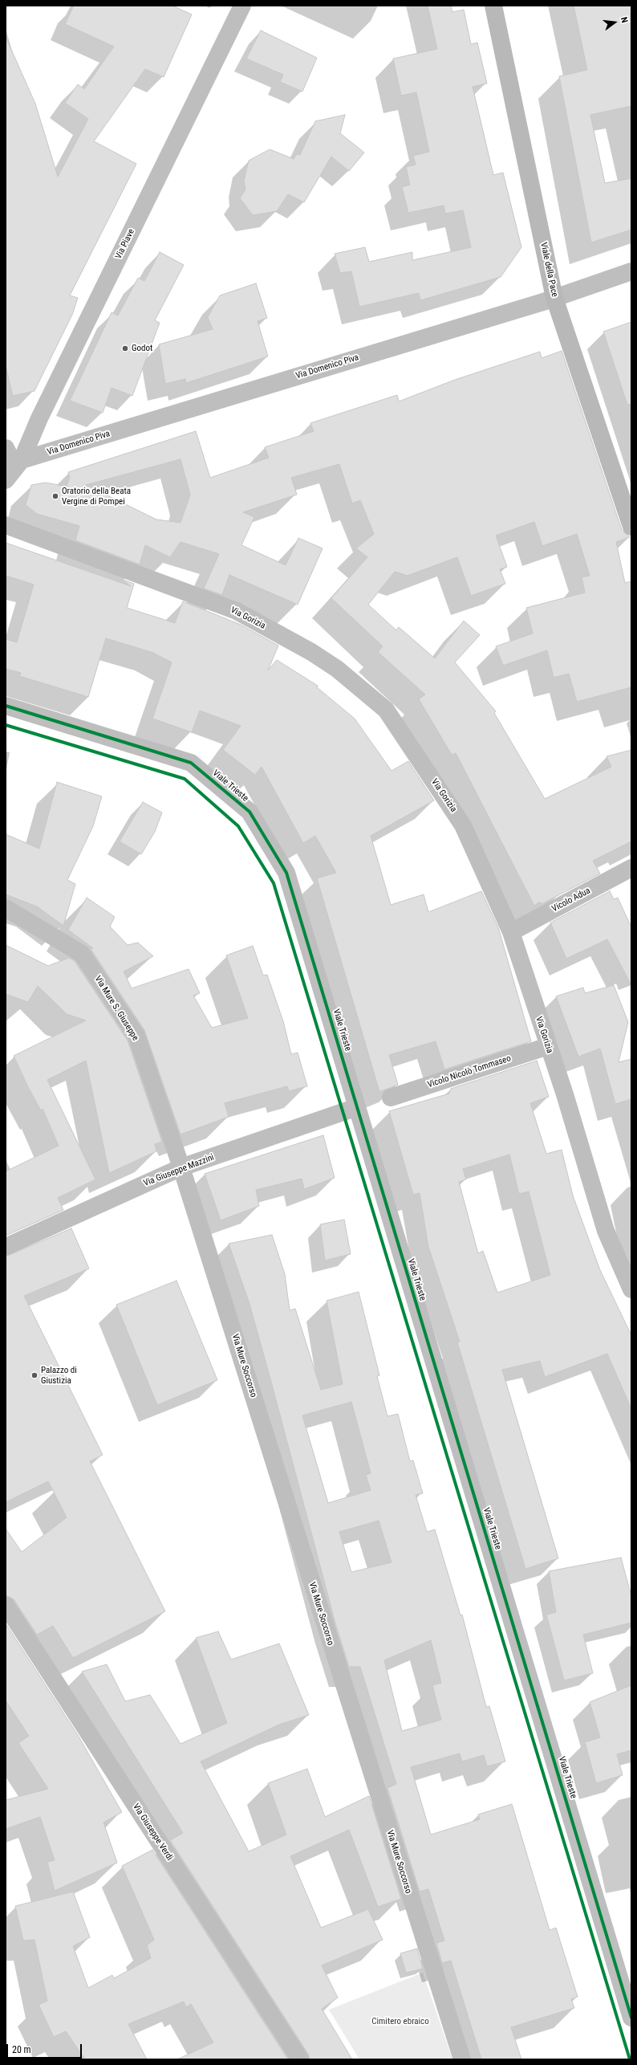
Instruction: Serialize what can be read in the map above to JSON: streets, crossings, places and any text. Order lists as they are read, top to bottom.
{
  "streets": {
    "street": [
      "Via Piave",
      "Viale della Pace",
      "Via Domenico Piva",
      "Via Gorizia",
      "Viale Trieste",
      "Vicolo Adua",
      "Via Mure S. Giuseppe",
      "Vicolo Nicolò Tommaseo",
      "Via Giuseppe Mazzini",
      "Via Mure Soccorso",
      "Via Giuseppe Verdi"
    ]
  },
  "crossings": [
    ["Via Piave", "Via Domenico Piva"],
    ["Viale della Pace", "Via Domenico Piva"],
    ["Via Gorizia", "Vicolo Adua"],
    ["Via Gorizia", "Vicolo Nicolò Tommaseo"],
    ["Viale Trieste", "Via Giuseppe Mazzini"],
    ["Via Mure S. Giuseppe", "Via Giuseppe Mazzini"],
    ["Via Mure S. Giuseppe", "Via Mure Soccorso"],
    ["Via Giuseppe Mazzini", "Via Mure Soccorso"]
  ],
  "parks": ["Cimitero ebraico"],
  "places": ["Godot", "Oratorio della Beata Vergine di Pompei", "Palazzo di Giustizia"],
  "scale_bar": "20 m",
  "north": "right"
}
